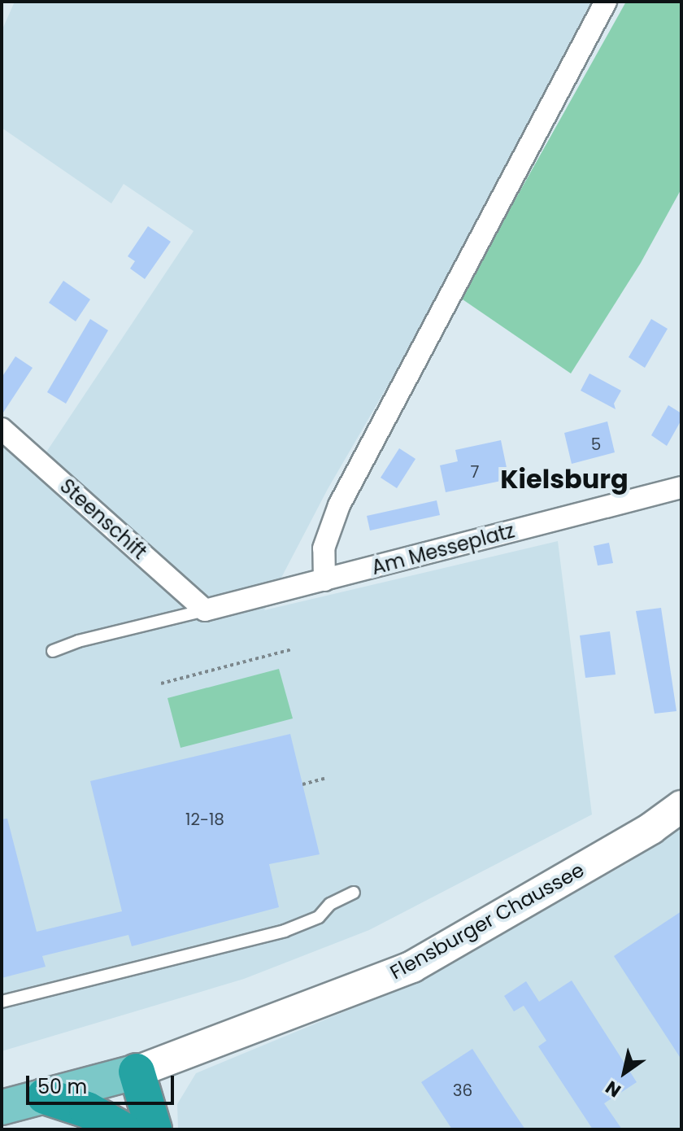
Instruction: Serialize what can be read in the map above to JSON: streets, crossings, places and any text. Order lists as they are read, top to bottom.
{
  "streets": {
    "main road": ["Flensburger Chaussee"],
    "street": ["Steenschift", "Am Messeplatz"]
  },
  "crossings": [
    ["Steenschift", "Am Messeplatz"]
  ],
  "districts": ["Kielsburg"],
  "house_numbers": [
    "5",
    "7",
    "12-18",
    "36"
  ],
  "scale_bar": "50 m",
  "north": "bottom left"
}
